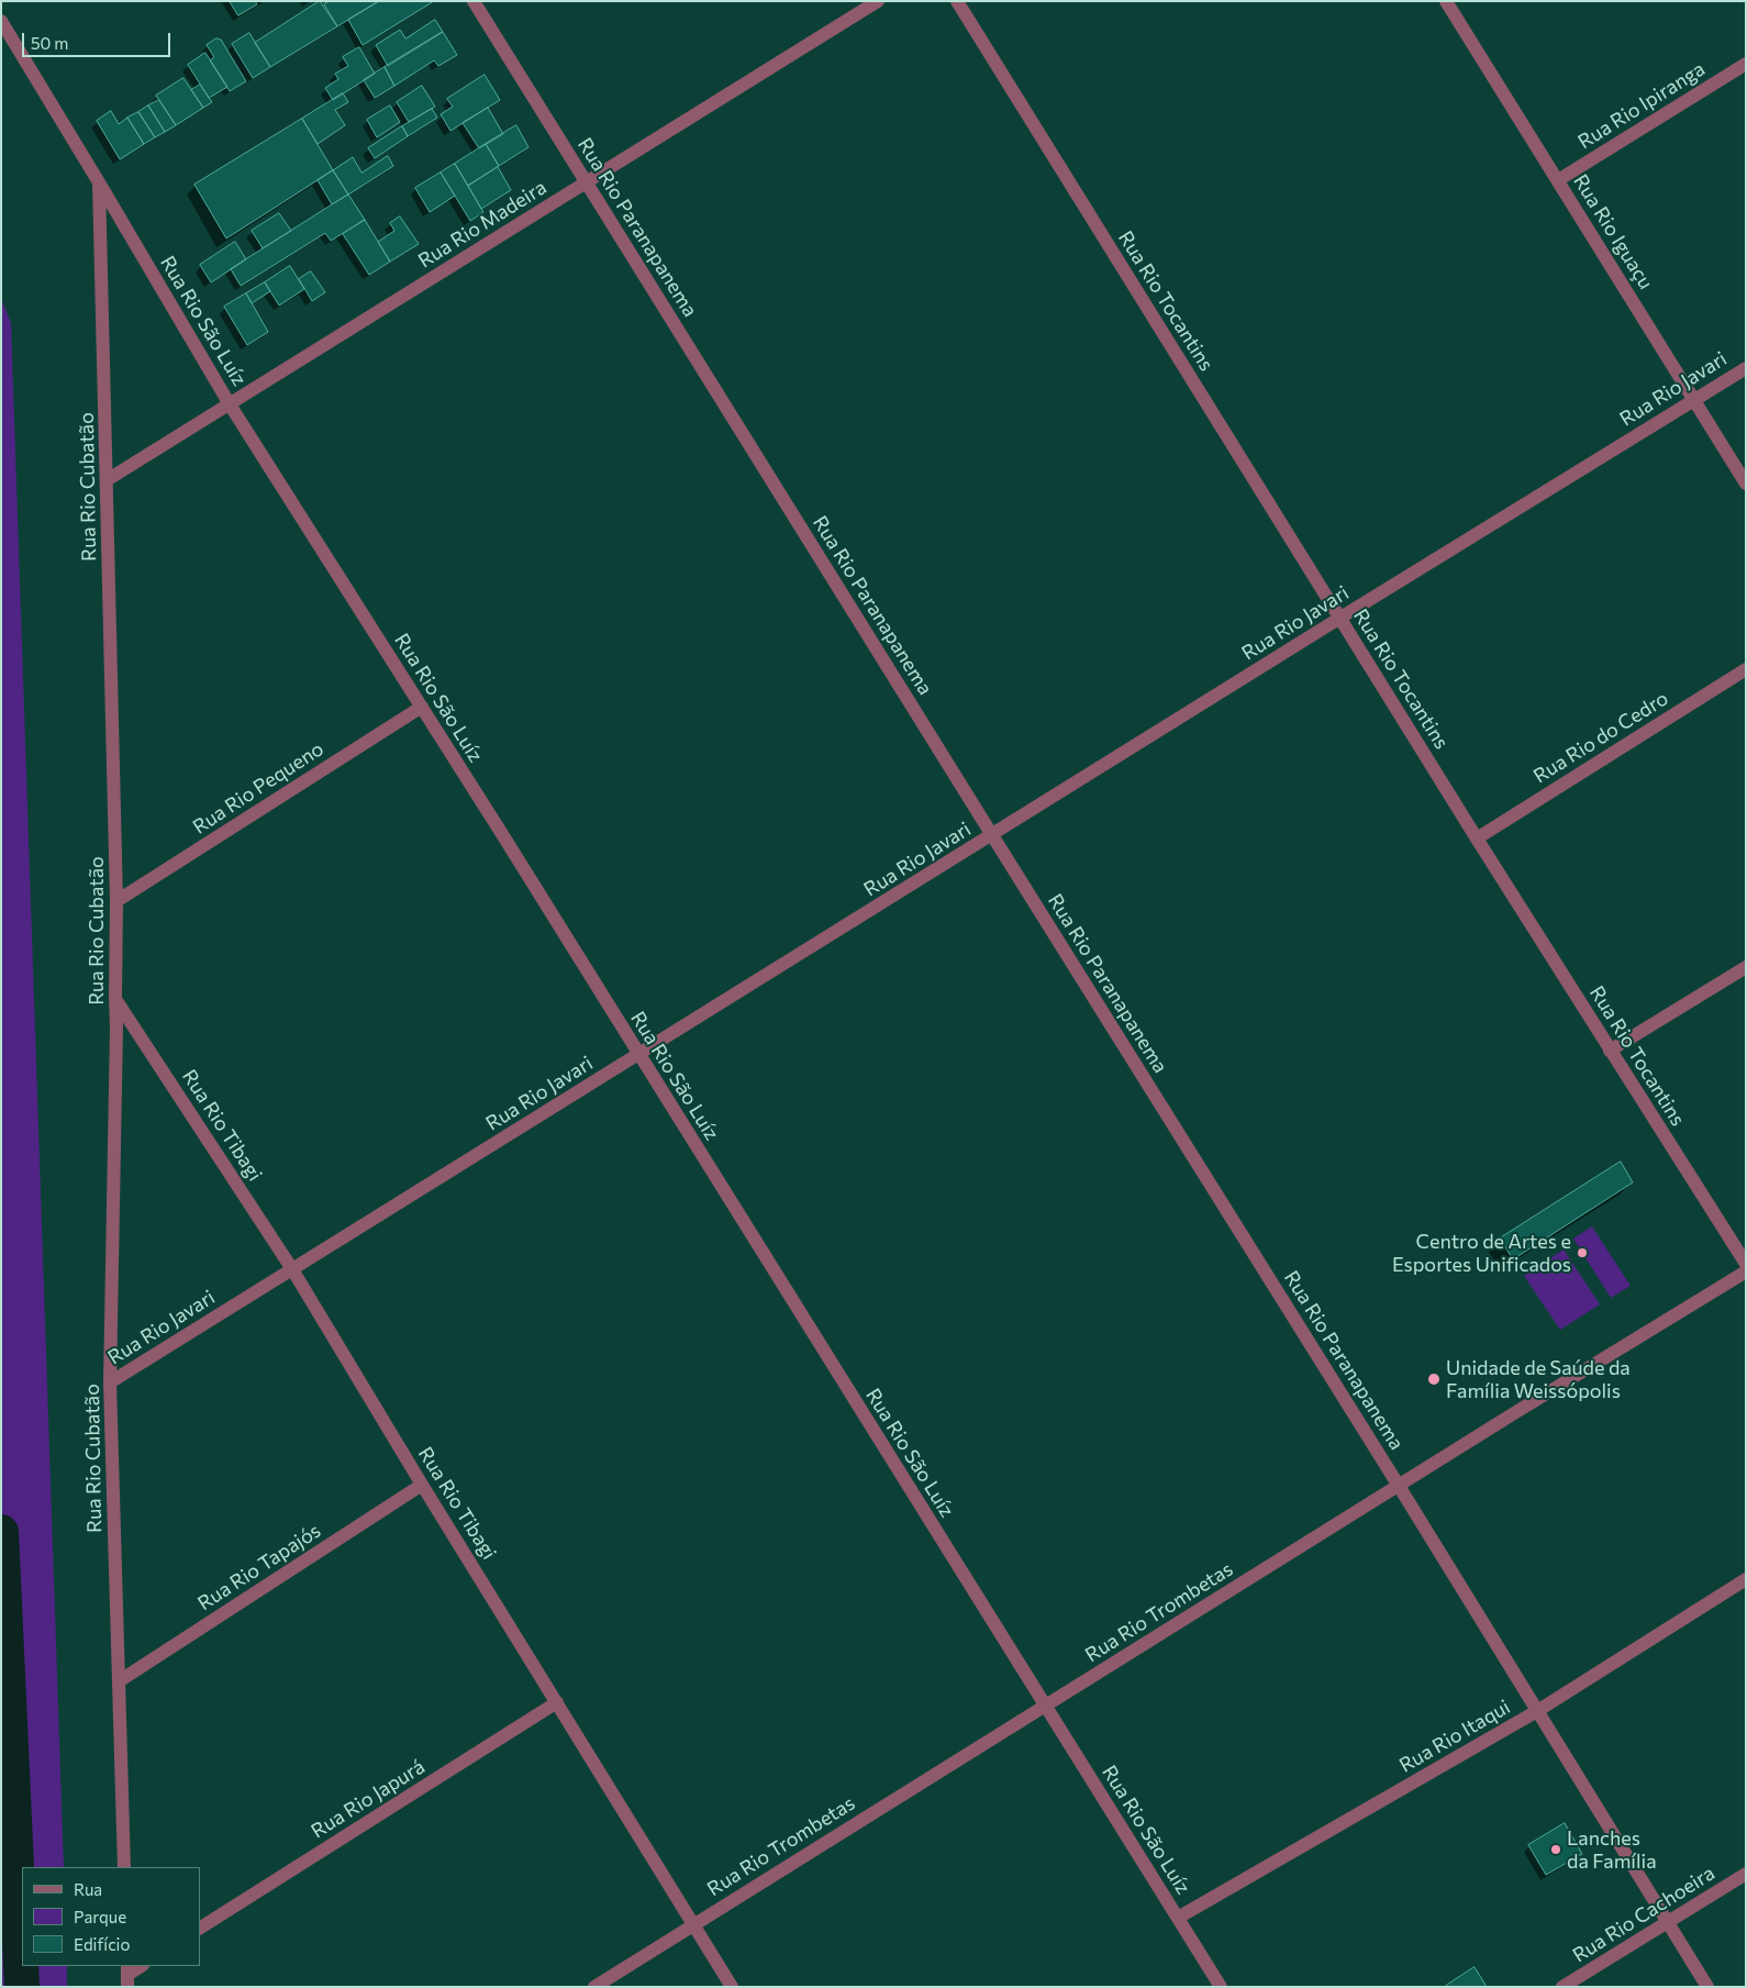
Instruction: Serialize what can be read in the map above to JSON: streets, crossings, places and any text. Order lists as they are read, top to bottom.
{
  "streets": {
    "street": [
      "Rua Rio Ipiranga",
      "Rua Rio Madeira",
      "Rua Rio Paranapanema",
      "Rua Rio Iguaçu",
      "Rua Rio Tocantins",
      "Rua Rio São Luíz",
      "Rua Rio Javari",
      "Rua Rio Cubatão",
      "Rua Rio do Cedro",
      "Rua Rio Pequeno",
      "Rua Rio Tibagi",
      "Rua Rio Tapajós",
      "Rua Rio Trombetas",
      "Rua Rio Itaqui",
      "Rua Rio Japurá",
      "Rua Rio Cachoeira"
    ]
  },
  "crossings": [
    ["Rua Rio Ipiranga", "Rua Rio Iguaçu"],
    ["Rua Rio Madeira", "Rua Rio Paranapanema"],
    ["Rua Rio Madeira", "Rua Rio São Luíz"],
    ["Rua Rio Madeira", "Rua Rio Cubatão"],
    ["Rua Rio Paranapanema", "Rua Rio Javari"],
    ["Rua Rio Paranapanema", "Rua Rio Trombetas"],
    ["Rua Rio Paranapanema", "Rua Rio Itaqui"],
    ["Rua Rio Paranapanema", "Rua Rio Cachoeira"],
    ["Rua Rio Iguaçu", "Rua Rio Javari"],
    ["Rua Rio Tocantins", "Rua Rio Javari"],
    ["Rua Rio Tocantins", "Rua Rio do Cedro"],
    ["Rua Rio São Luíz", "Rua Rio Javari"],
    ["Rua Rio São Luíz", "Rua Rio Cubatão"],
    ["Rua Rio São Luíz", "Rua Rio Pequeno"],
    ["Rua Rio São Luíz", "Rua Rio Trombetas"],
    ["Rua Rio São Luíz", "Rua Rio Itaqui"],
    ["Rua Rio Javari", "Rua Rio Cubatão"],
    ["Rua Rio Javari", "Rua Rio Tibagi"],
    ["Rua Rio Cubatão", "Rua Rio Pequeno"],
    ["Rua Rio Cubatão", "Rua Rio Tibagi"],
    ["Rua Rio Cubatão", "Rua Rio Tapajós"],
    ["Rua Rio Tibagi", "Rua Rio Tapajós"],
    ["Rua Rio Tibagi", "Rua Rio Trombetas"],
    ["Rua Rio Tibagi", "Rua Rio Japurá"]
  ],
  "places": ["Centro de Artes e Esportes Unificados", "Unidade de Saúde da Família Weissópolis", "Lanches da Família"],
  "legend": ["Rua", "Parque", "Edifício"],
  "scale_bar": "50 m"
}
